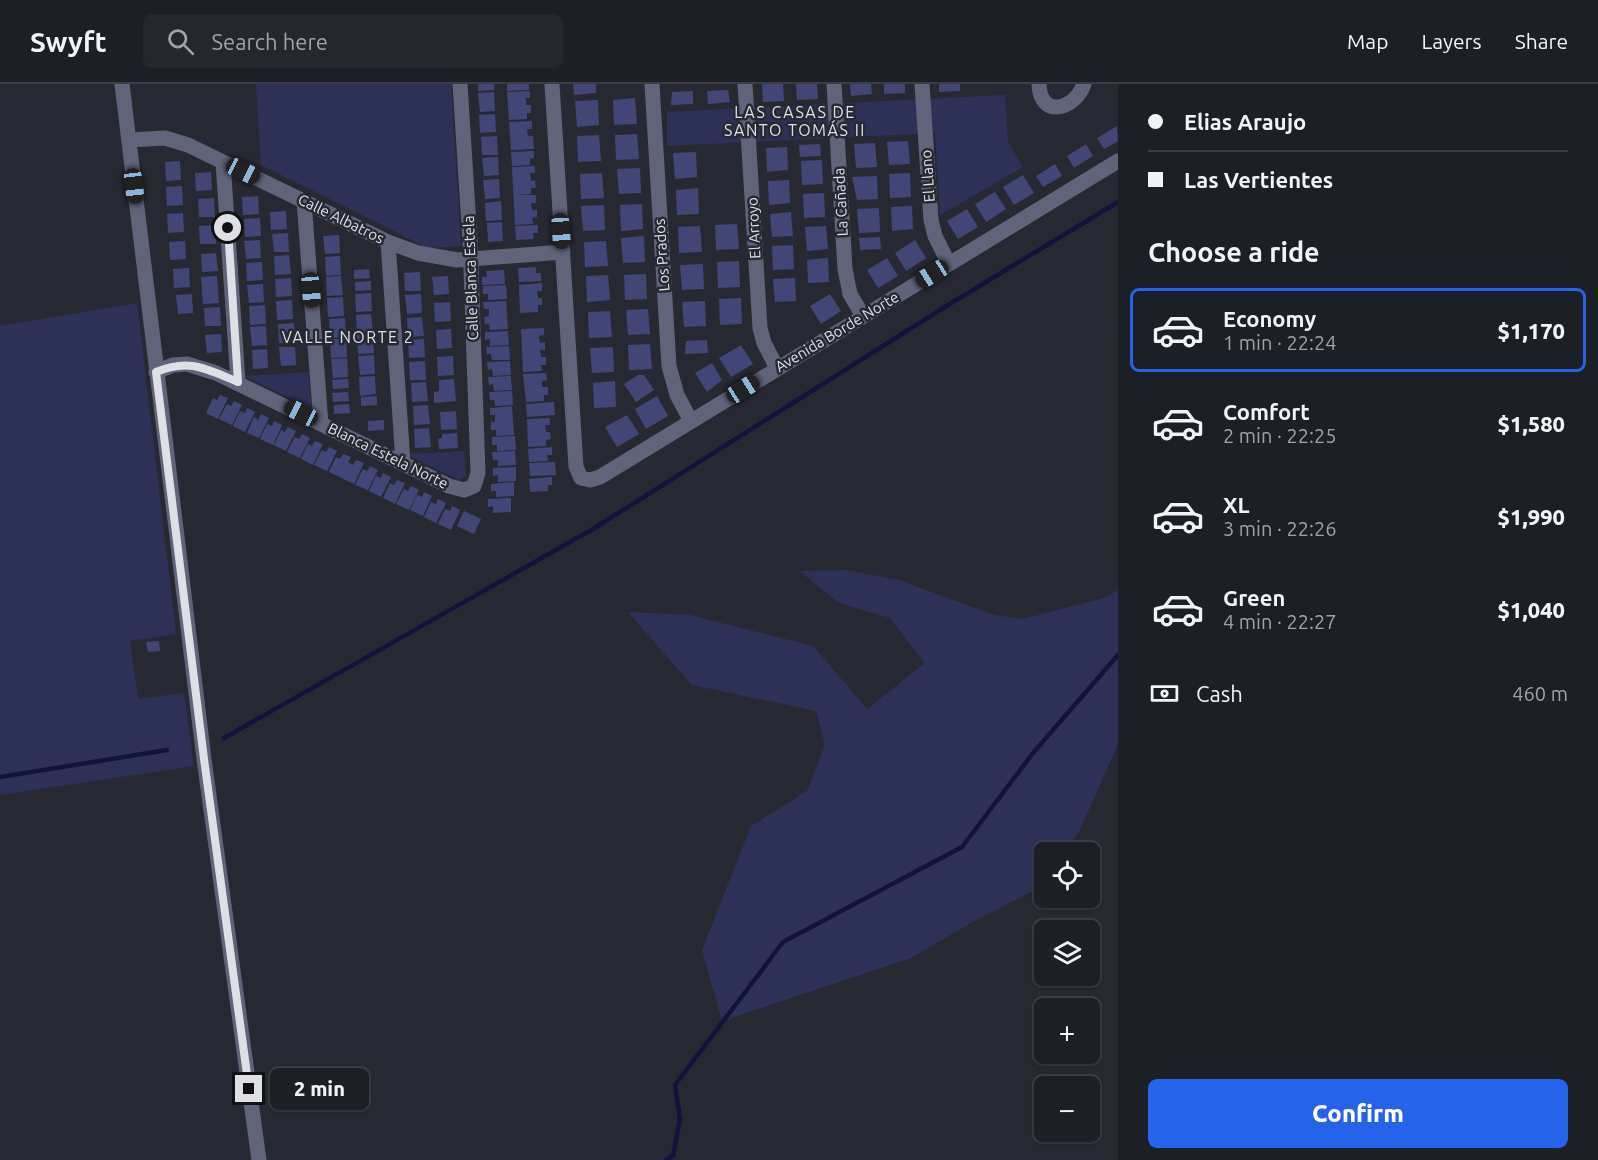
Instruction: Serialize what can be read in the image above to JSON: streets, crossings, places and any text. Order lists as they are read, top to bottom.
{
  "streets": {
    "street": [
      "El Llano",
      "La Cañada",
      "Calle Albatros",
      "El Arroyo",
      "Los Prados",
      "Calle Blanca Estela",
      "Avenida Borde Norte",
      "Blanca Estela Norte"
    ]
  },
  "crossings": [
    ["El Llano", "Avenida Borde Norte"],
    ["La Cañada", "Avenida Borde Norte"],
    ["Calle Albatros", "Calle Blanca Estela"],
    ["Calle Albatros", "Avenida Borde Norte"],
    ["El Arroyo", "Avenida Borde Norte"],
    ["Los Prados", "Avenida Borde Norte"],
    ["Calle Blanca Estela", "Blanca Estela Norte"]
  ],
  "districts": ["LAS CASAS DE SANTO TOMÁS II", "VALLE NORTE 2"],
  "page": {
    "header": "Swyft",
    "search": "Search here",
    "nav": ["Map", "Layers", "Share"],
    "banner": ["Elias Araujo", "Las Vertientes"],
    "heading": "Choose a ride",
    "list": [
      {
        "name": "Economy",
        "note": "1 min · 22:24",
        "value": "$1,170"
      },
      {
        "name": "Comfort",
        "note": "2 min · 22:25",
        "value": "$1,580"
      },
      {
        "name": "XL",
        "note": "3 min · 22:26",
        "value": "$1,990"
      },
      {
        "name": "Green",
        "note": "4 min · 22:27",
        "value": "$1,040"
      }
    ],
    "pay": ["Cash", "460 m"],
    "map_buttons": ["+", "−"],
    "buttons": "Confirm",
    "bubble": "2 min"
  }
}
